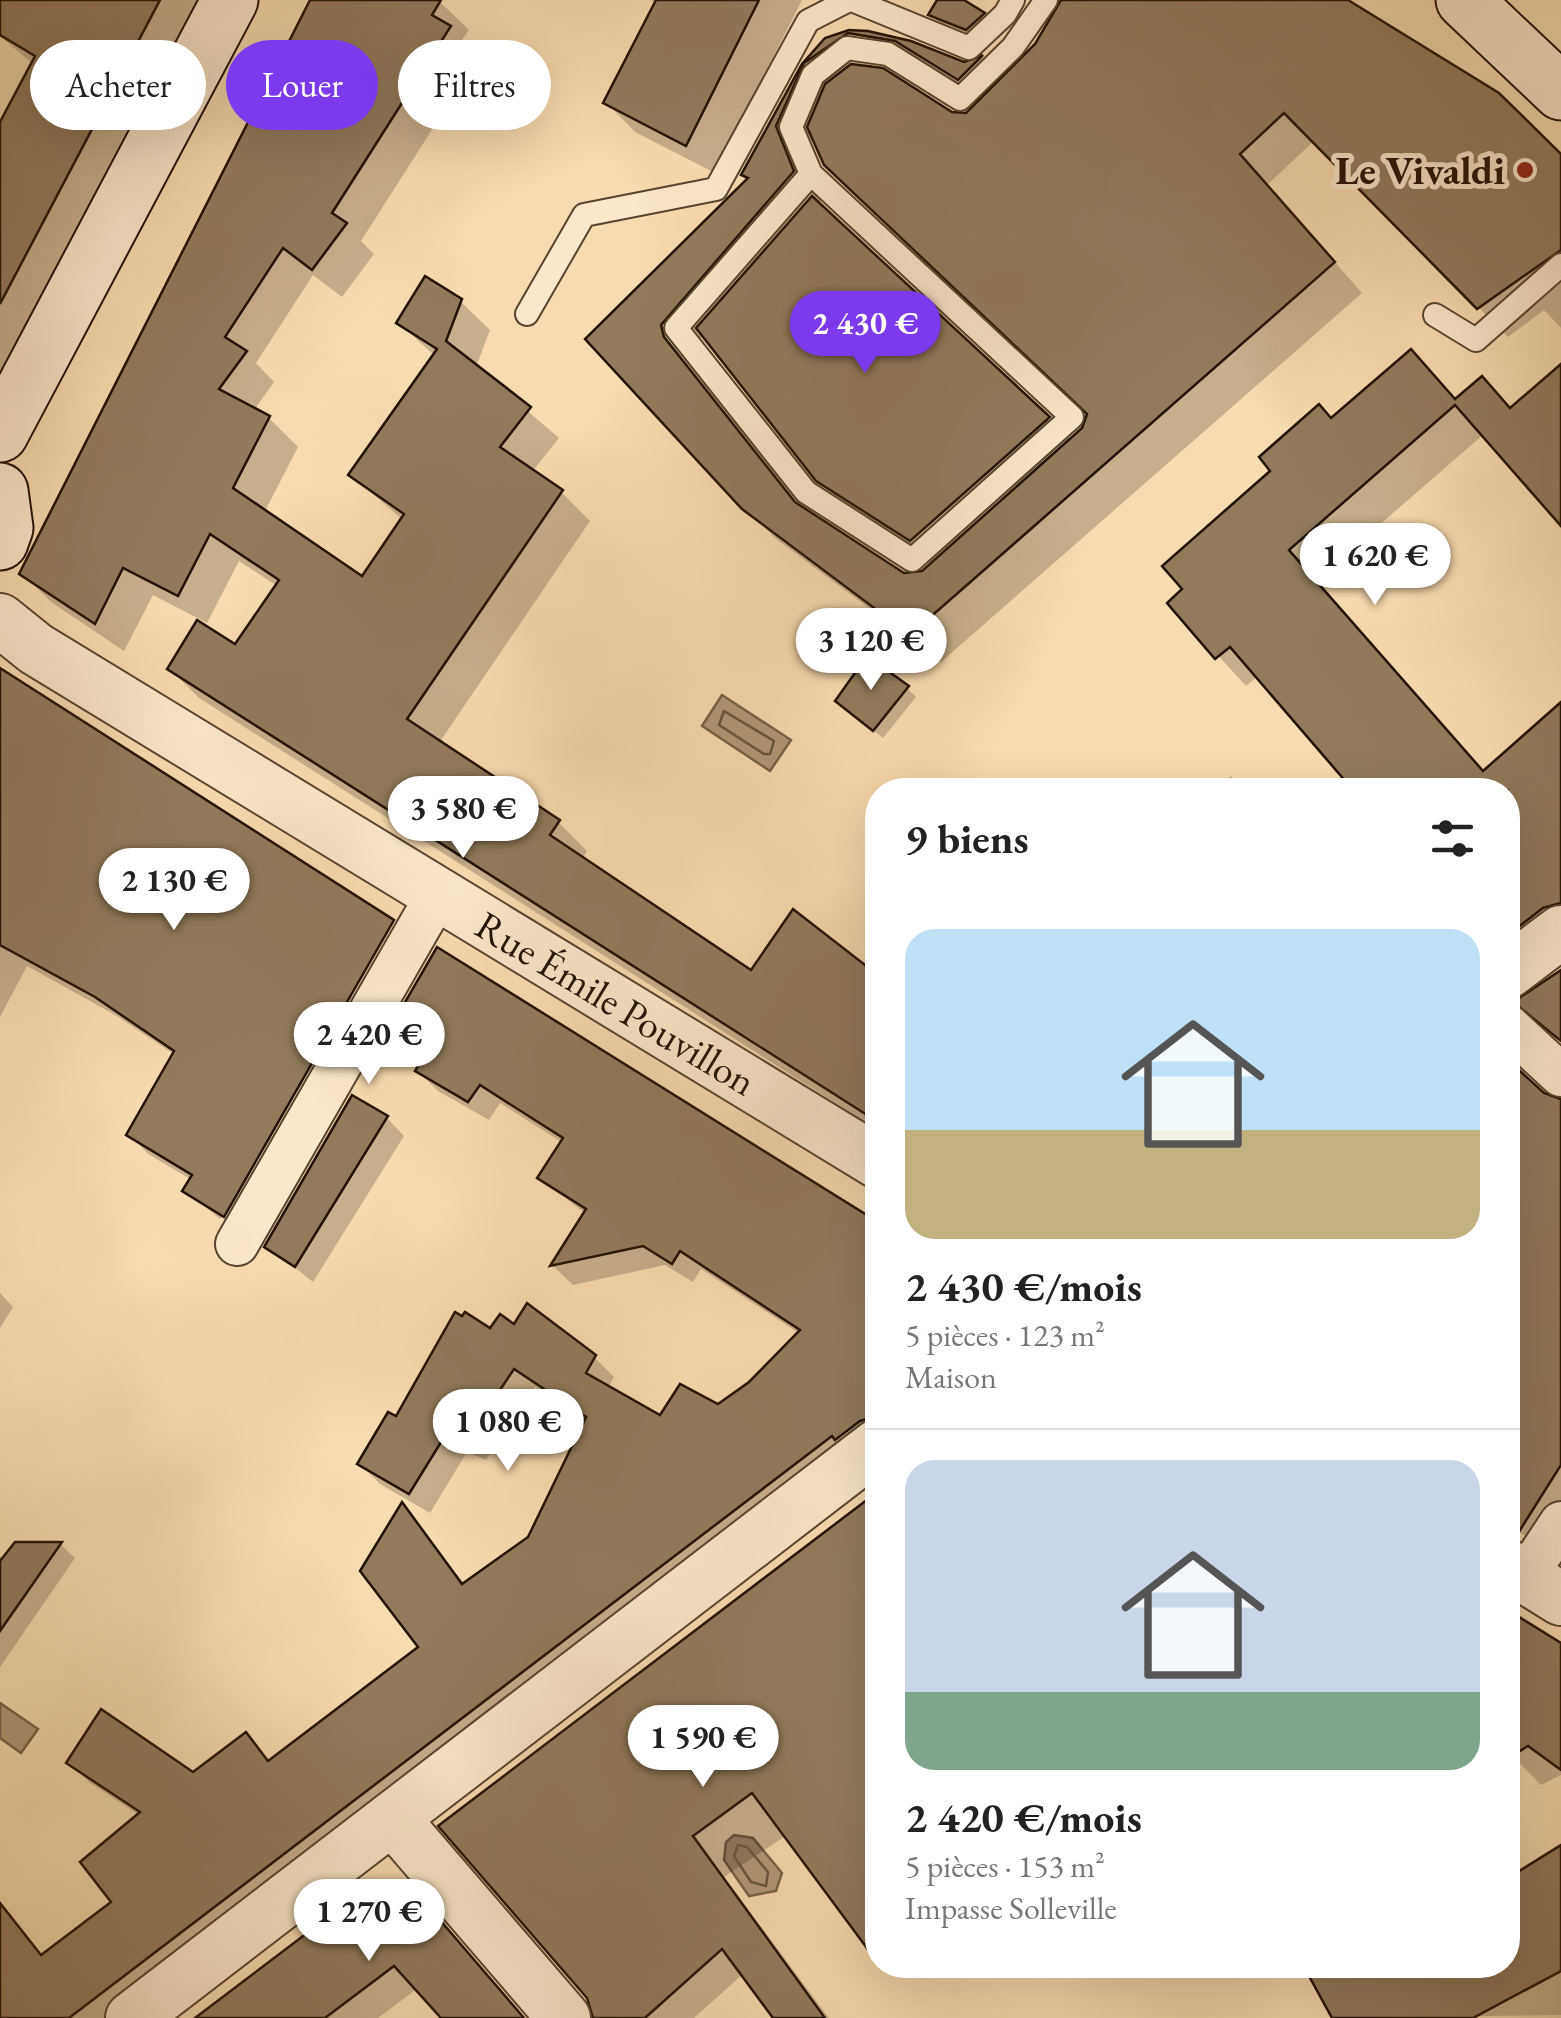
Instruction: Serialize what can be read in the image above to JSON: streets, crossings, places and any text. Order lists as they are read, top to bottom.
{
  "streets": {
    "street": ["Rue Émile Pouvillon"]
  },
  "places": ["Le Vivaldi"],
  "page": {
    "chip": ["Acheter", "Louer", "Filtres"],
    "price": [
      "2 430 €",
      "1 620 €",
      "3 120 €",
      "3 580 €",
      "2 130 €",
      "2 420 €",
      "1 080 €",
      "1 590 €",
      "1 270 €"
    ],
    "heading": "9 biens",
    "list": [
      {
        "name": "2 430 €/mois",
        "note": "5 pièces · 123 m² · Maison"
      },
      {
        "name": "2 420 €/mois",
        "note": "5 pièces · 153 m² · Impasse Solleville"
      }
    ]
  }
}
